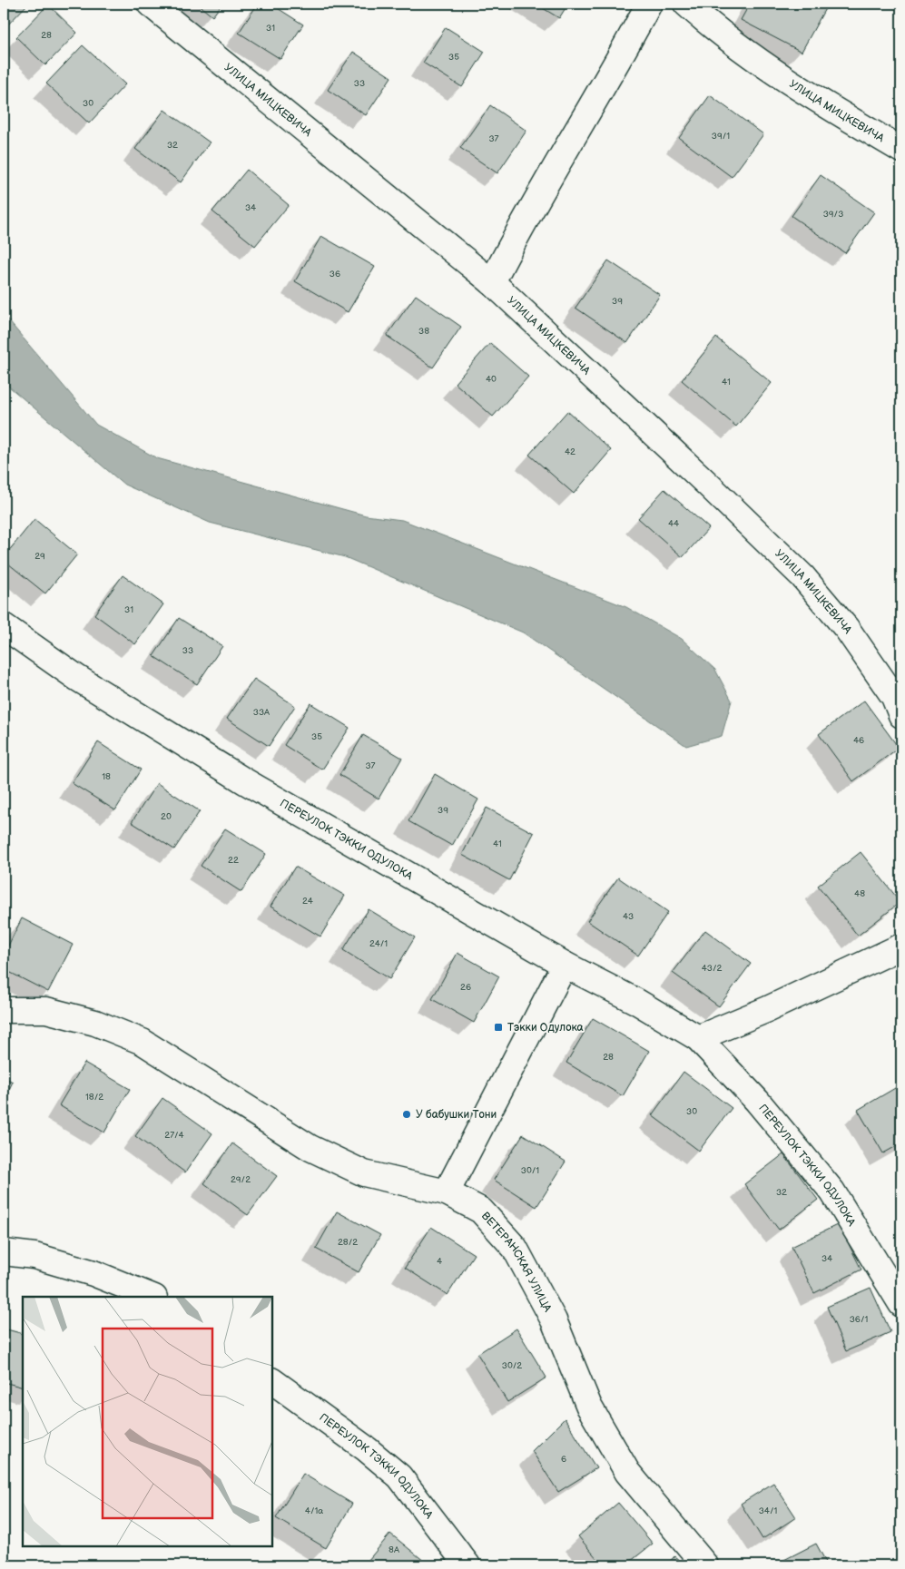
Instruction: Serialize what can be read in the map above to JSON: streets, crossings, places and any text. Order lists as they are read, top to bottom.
{
  "streets": {
    "street": ["УЛИЦА МИЦКЕВИЧА", "ПЕРЕУЛОК ТЭККИ ОДУЛОКА", "ВЕТЕРАНСКАЯ УЛИЦА"]
  },
  "places": {
    "transit": ["Тэкки Одулока"],
    "other": ["У бабушки Тони"]
  },
  "house_numbers": [
    "31",
    "28",
    "35",
    "33",
    "30",
    "39/1",
    "37",
    "32",
    "34",
    "39/3",
    "36",
    "39",
    "38",
    "40",
    "41",
    "42",
    "44",
    "29",
    "31",
    "33",
    "33А",
    "35",
    "46",
    "37",
    "18",
    "39",
    "20",
    "41",
    "22",
    "48",
    "24",
    "43",
    "24/1",
    "43/2",
    "26",
    "28",
    "18/2",
    "30",
    "27/4",
    "30/1",
    "29/2",
    "32",
    "28/2",
    "34",
    "4",
    "36/1",
    "30/2",
    "6",
    "4/1а",
    "34/1",
    "8А"
  ]
}
